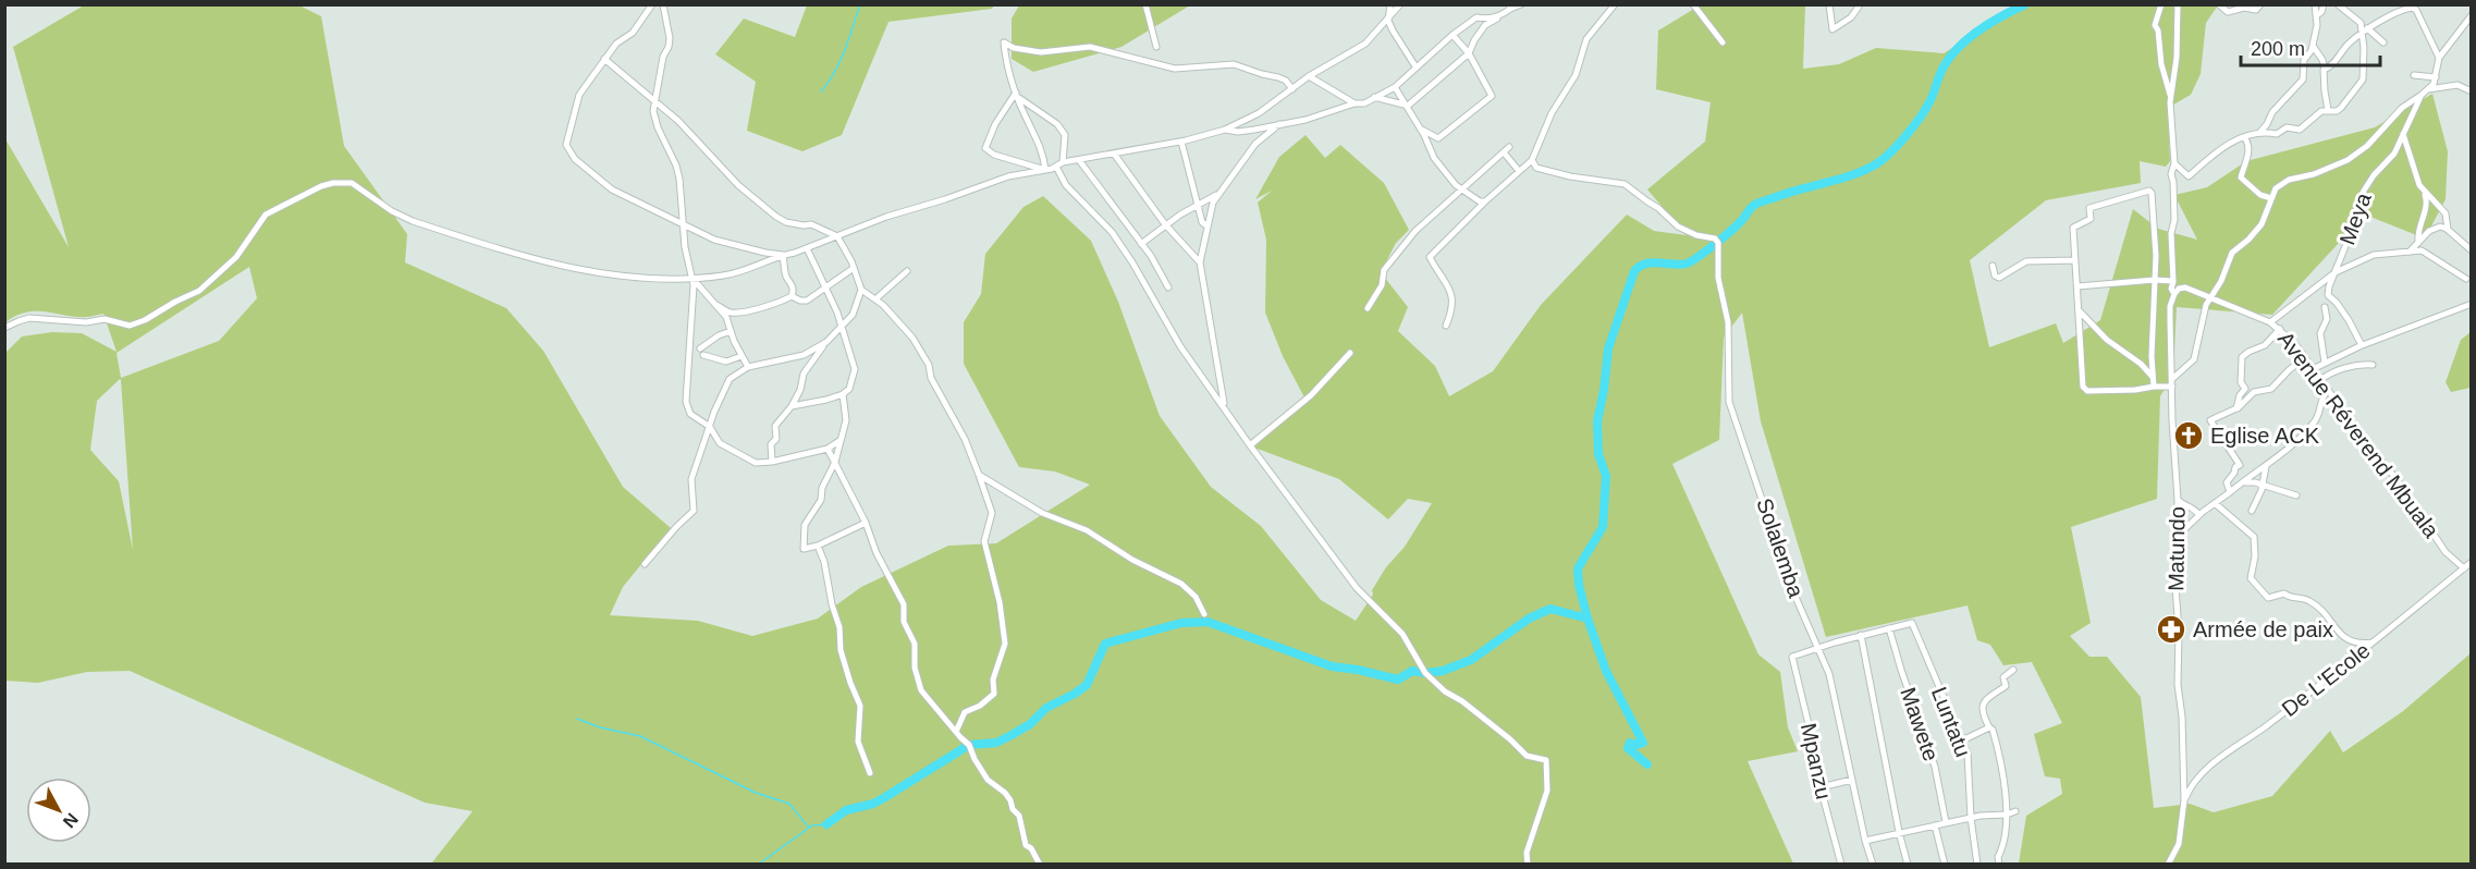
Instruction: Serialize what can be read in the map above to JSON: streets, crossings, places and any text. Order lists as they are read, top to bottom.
{
  "streets": {
    "street": [
      "Meya",
      "Avenue Réverend Mbuala",
      "Solalemba",
      "Matundo",
      "De L'Ecole",
      "Luntatu",
      "Mawete",
      "Mpanzu"
    ]
  },
  "crossings": [
    ["Avenue Réverend Mbuala", "Matundo"],
    ["Avenue Réverend Mbuala", "De L'Ecole"],
    ["Solalemba", "Mpanzu"],
    ["Matundo", "De L'Ecole"],
    ["Luntatu", "Mawete"]
  ],
  "places": {
    "church": ["Eglise ACK"],
    "pharmacy": ["Armée de paix"]
  },
  "scale_bar": "200 m",
  "north": "bottom right"
}
